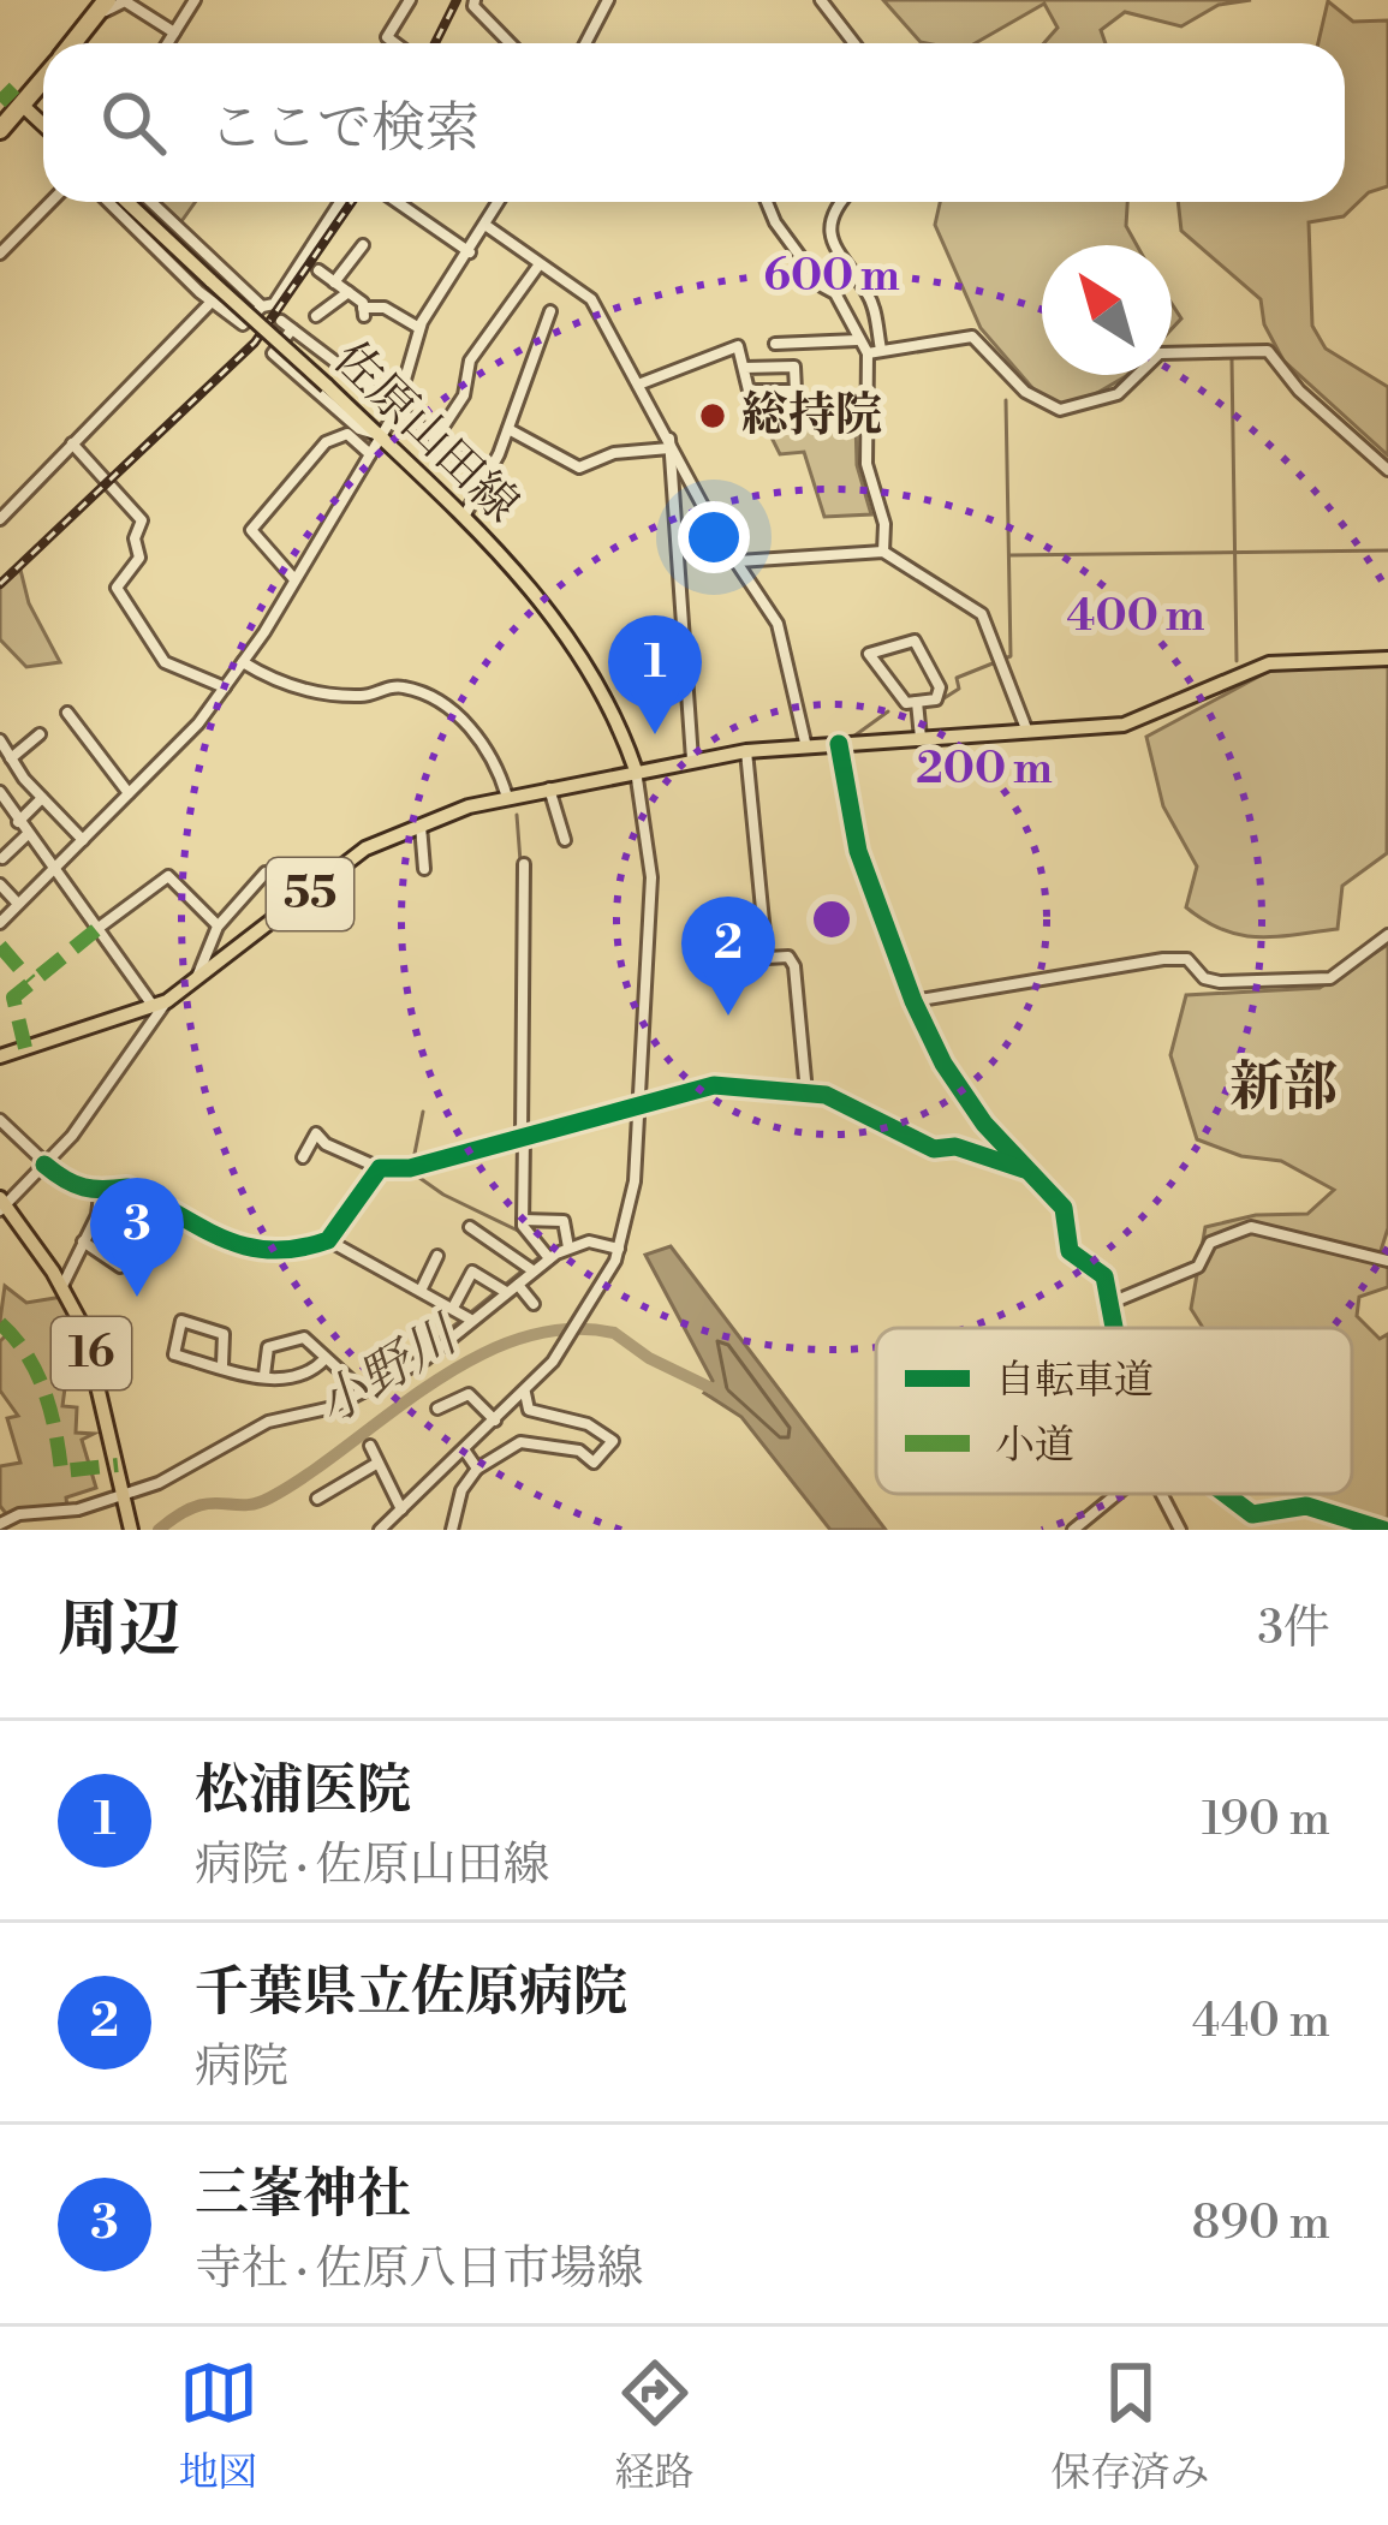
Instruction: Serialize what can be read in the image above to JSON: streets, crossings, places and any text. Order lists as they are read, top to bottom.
{
  "streets": {
    "main road": ["佐原山田線", "55", "16"]
  },
  "crossings": [
    ["佐原山田線", "55"]
  ],
  "districts": ["新部"],
  "water": ["小野川"],
  "places": ["総持院"],
  "legend": ["自転車道", "小道"],
  "north": "top left",
  "page": {
    "search": "ここで検索",
    "pins": ["1", "2", "3"],
    "heading": ["周辺", "3件"],
    "list": [
      {
        "mark": "1",
        "name": "松浦医院",
        "note": "病院 · 佐原山田線",
        "value": "190 m"
      },
      {
        "mark": "2",
        "name": "千葉県立佐原病院",
        "note": "病院",
        "value": "440 m"
      },
      {
        "mark": "3",
        "name": "三峯神社",
        "note": "寺社 · 佐原八日市場線",
        "value": "890 m"
      }
    ],
    "nav": ["地図", "経路", "保存済み"]
  },
  "rings": ["600 m", "400 m", "200 m"]
}
